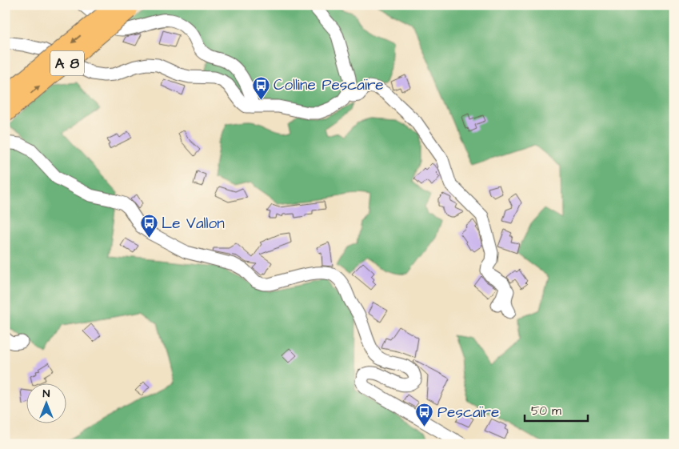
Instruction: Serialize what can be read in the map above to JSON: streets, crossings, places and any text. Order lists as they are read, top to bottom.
{
  "streets": {
    "highway": ["A 8"]
  },
  "places": {
    "bus stop": ["Colline Pescaïre", "Le Vallon", "Pescaïre"]
  },
  "scale_bar": "50 m",
  "north": "top"
}
